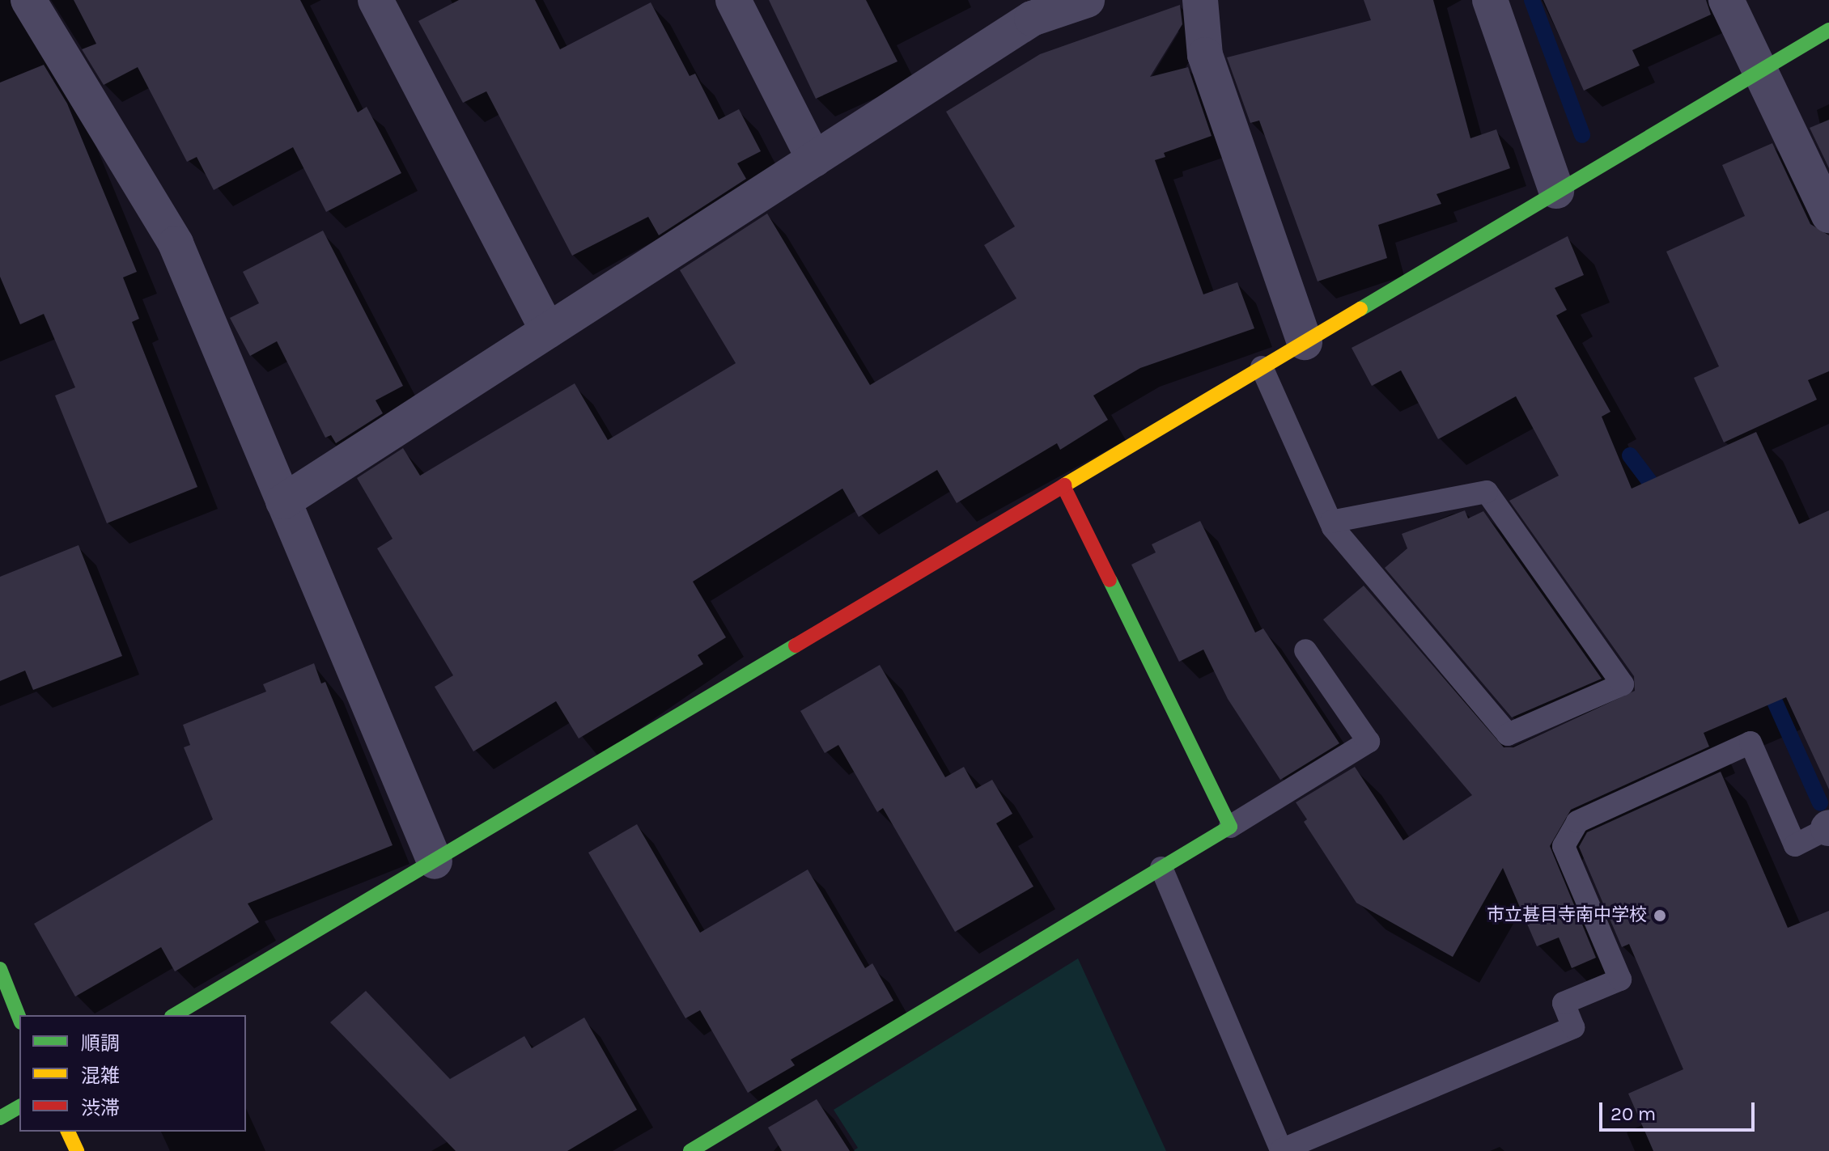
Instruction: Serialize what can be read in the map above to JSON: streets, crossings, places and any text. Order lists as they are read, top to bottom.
{
  "places": ["市立甚目寺南中学校"],
  "legend": ["順調", "混雑", "渋滞"],
  "scale_bar": "20 m"
}
